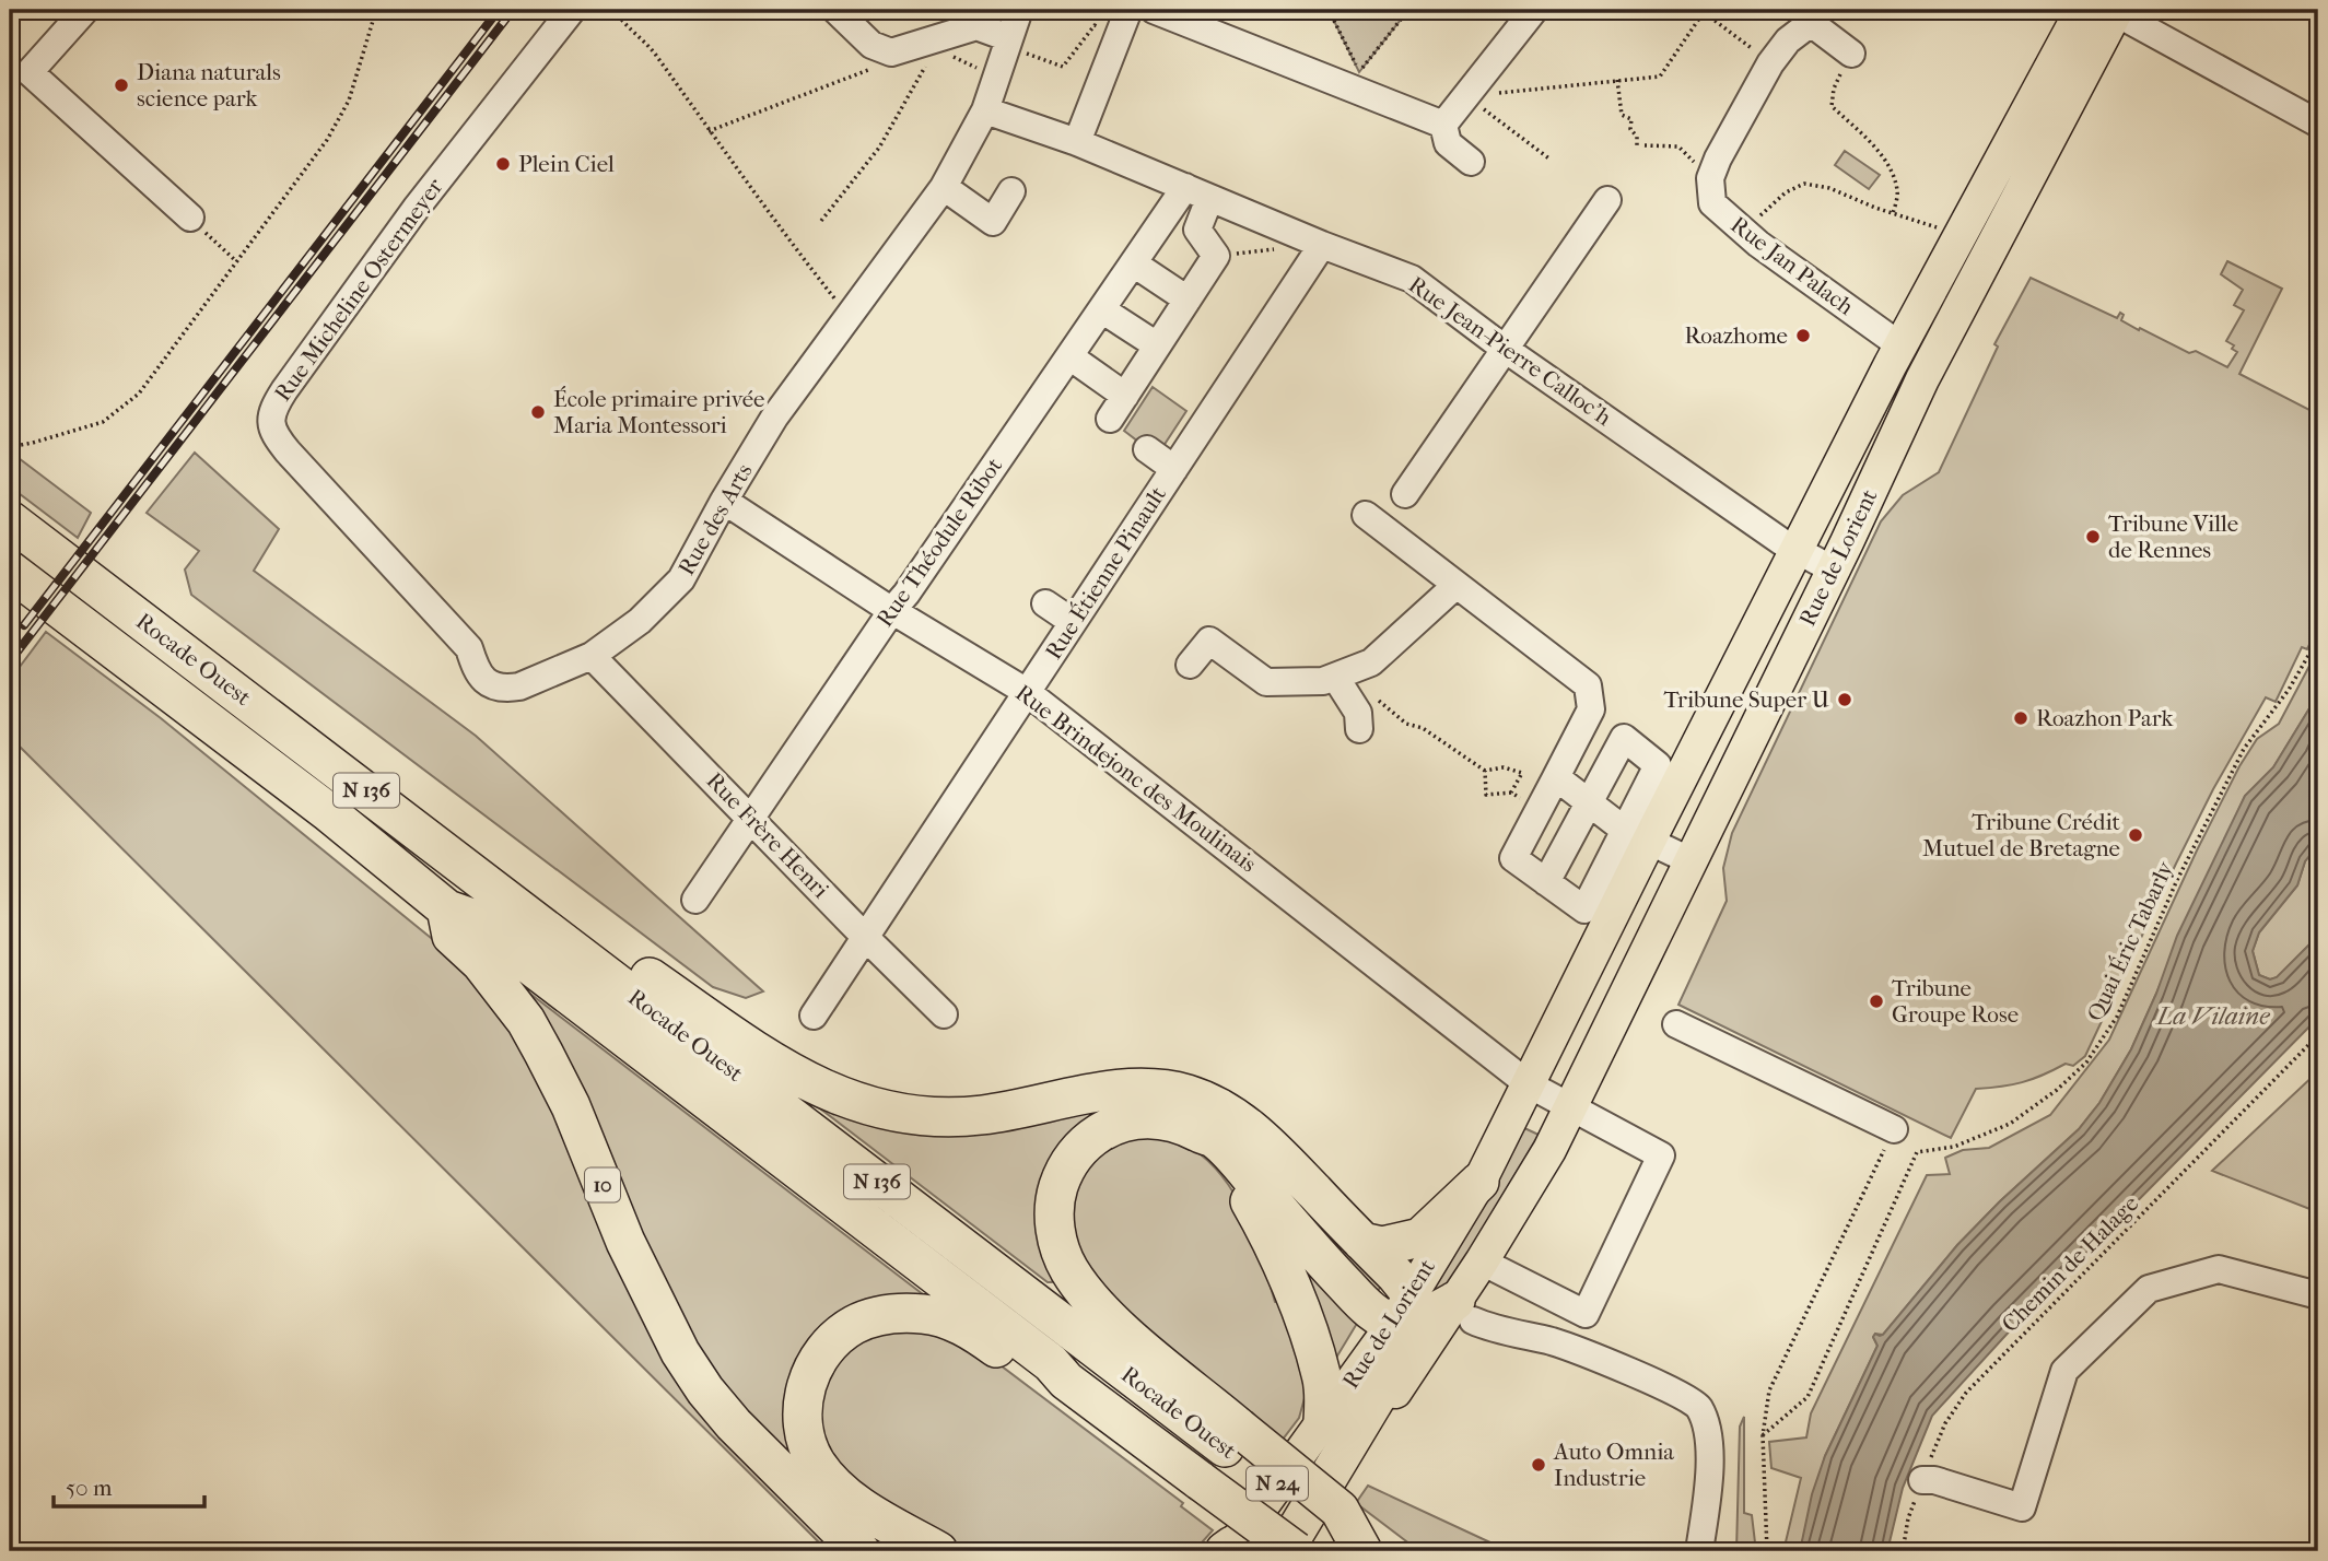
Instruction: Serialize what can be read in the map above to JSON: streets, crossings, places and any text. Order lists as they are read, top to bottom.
{
  "streets": {
    "highway": ["Rocade Ouest", "N 136", "10"],
    "main road": ["Rue de Lorient", "N 24"],
    "street": [
      "Rue Jan Palach",
      "Rue Micheline Ostermeyer",
      "Rue Jean-Pierre Calloc'h",
      "Rue des Arts",
      "Rue Théodule Ribot",
      "Rue Étienne Pinault",
      "Rue Brindejonc des Moulinais",
      "Rue Frère Henri"
    ],
    "path": ["Quai Éric Tabarly", "Chemin de Halage"]
  },
  "crossings": [
    ["Rue Jan Palach", "Rue de Lorient"],
    ["Rue Micheline Ostermeyer", "Rue des Arts"],
    ["Rue Jean-Pierre Calloc'h", "Rue des Arts"],
    ["Rue Jean-Pierre Calloc'h", "Rue Théodule Ribot"],
    ["Rue Jean-Pierre Calloc'h", "Rue de Lorient"],
    ["Rue Jean-Pierre Calloc'h", "Rue Étienne Pinault"],
    ["Rue des Arts", "Rue Brindejonc des Moulinais"],
    ["Rue des Arts", "Rue Frère Henri"],
    ["Rue Théodule Ribot", "Rue Brindejonc des Moulinais"],
    ["Rue Théodule Ribot", "Rue Frère Henri"],
    ["Rue de Lorient", "Rue Brindejonc des Moulinais"],
    ["Rue Étienne Pinault", "Rue Brindejonc des Moulinais"],
    ["Rue Étienne Pinault", "Rue Frère Henri"],
    ["Rocade Ouest", "10"]
  ],
  "water": ["La Vilaine"],
  "places": [
    "Diana naturals science park",
    "Plein Ciel",
    "Roazhome",
    "École primaire privée Maria Montessori",
    "Tribune Ville de Rennes",
    "Tribune Super U",
    "Roazhon Park",
    "Tribune Crédit Mutuel de Bretagne",
    "Tribune Groupe Rose",
    "Auto Omnia Industrie"
  ],
  "scale_bar": "50 m"
}
